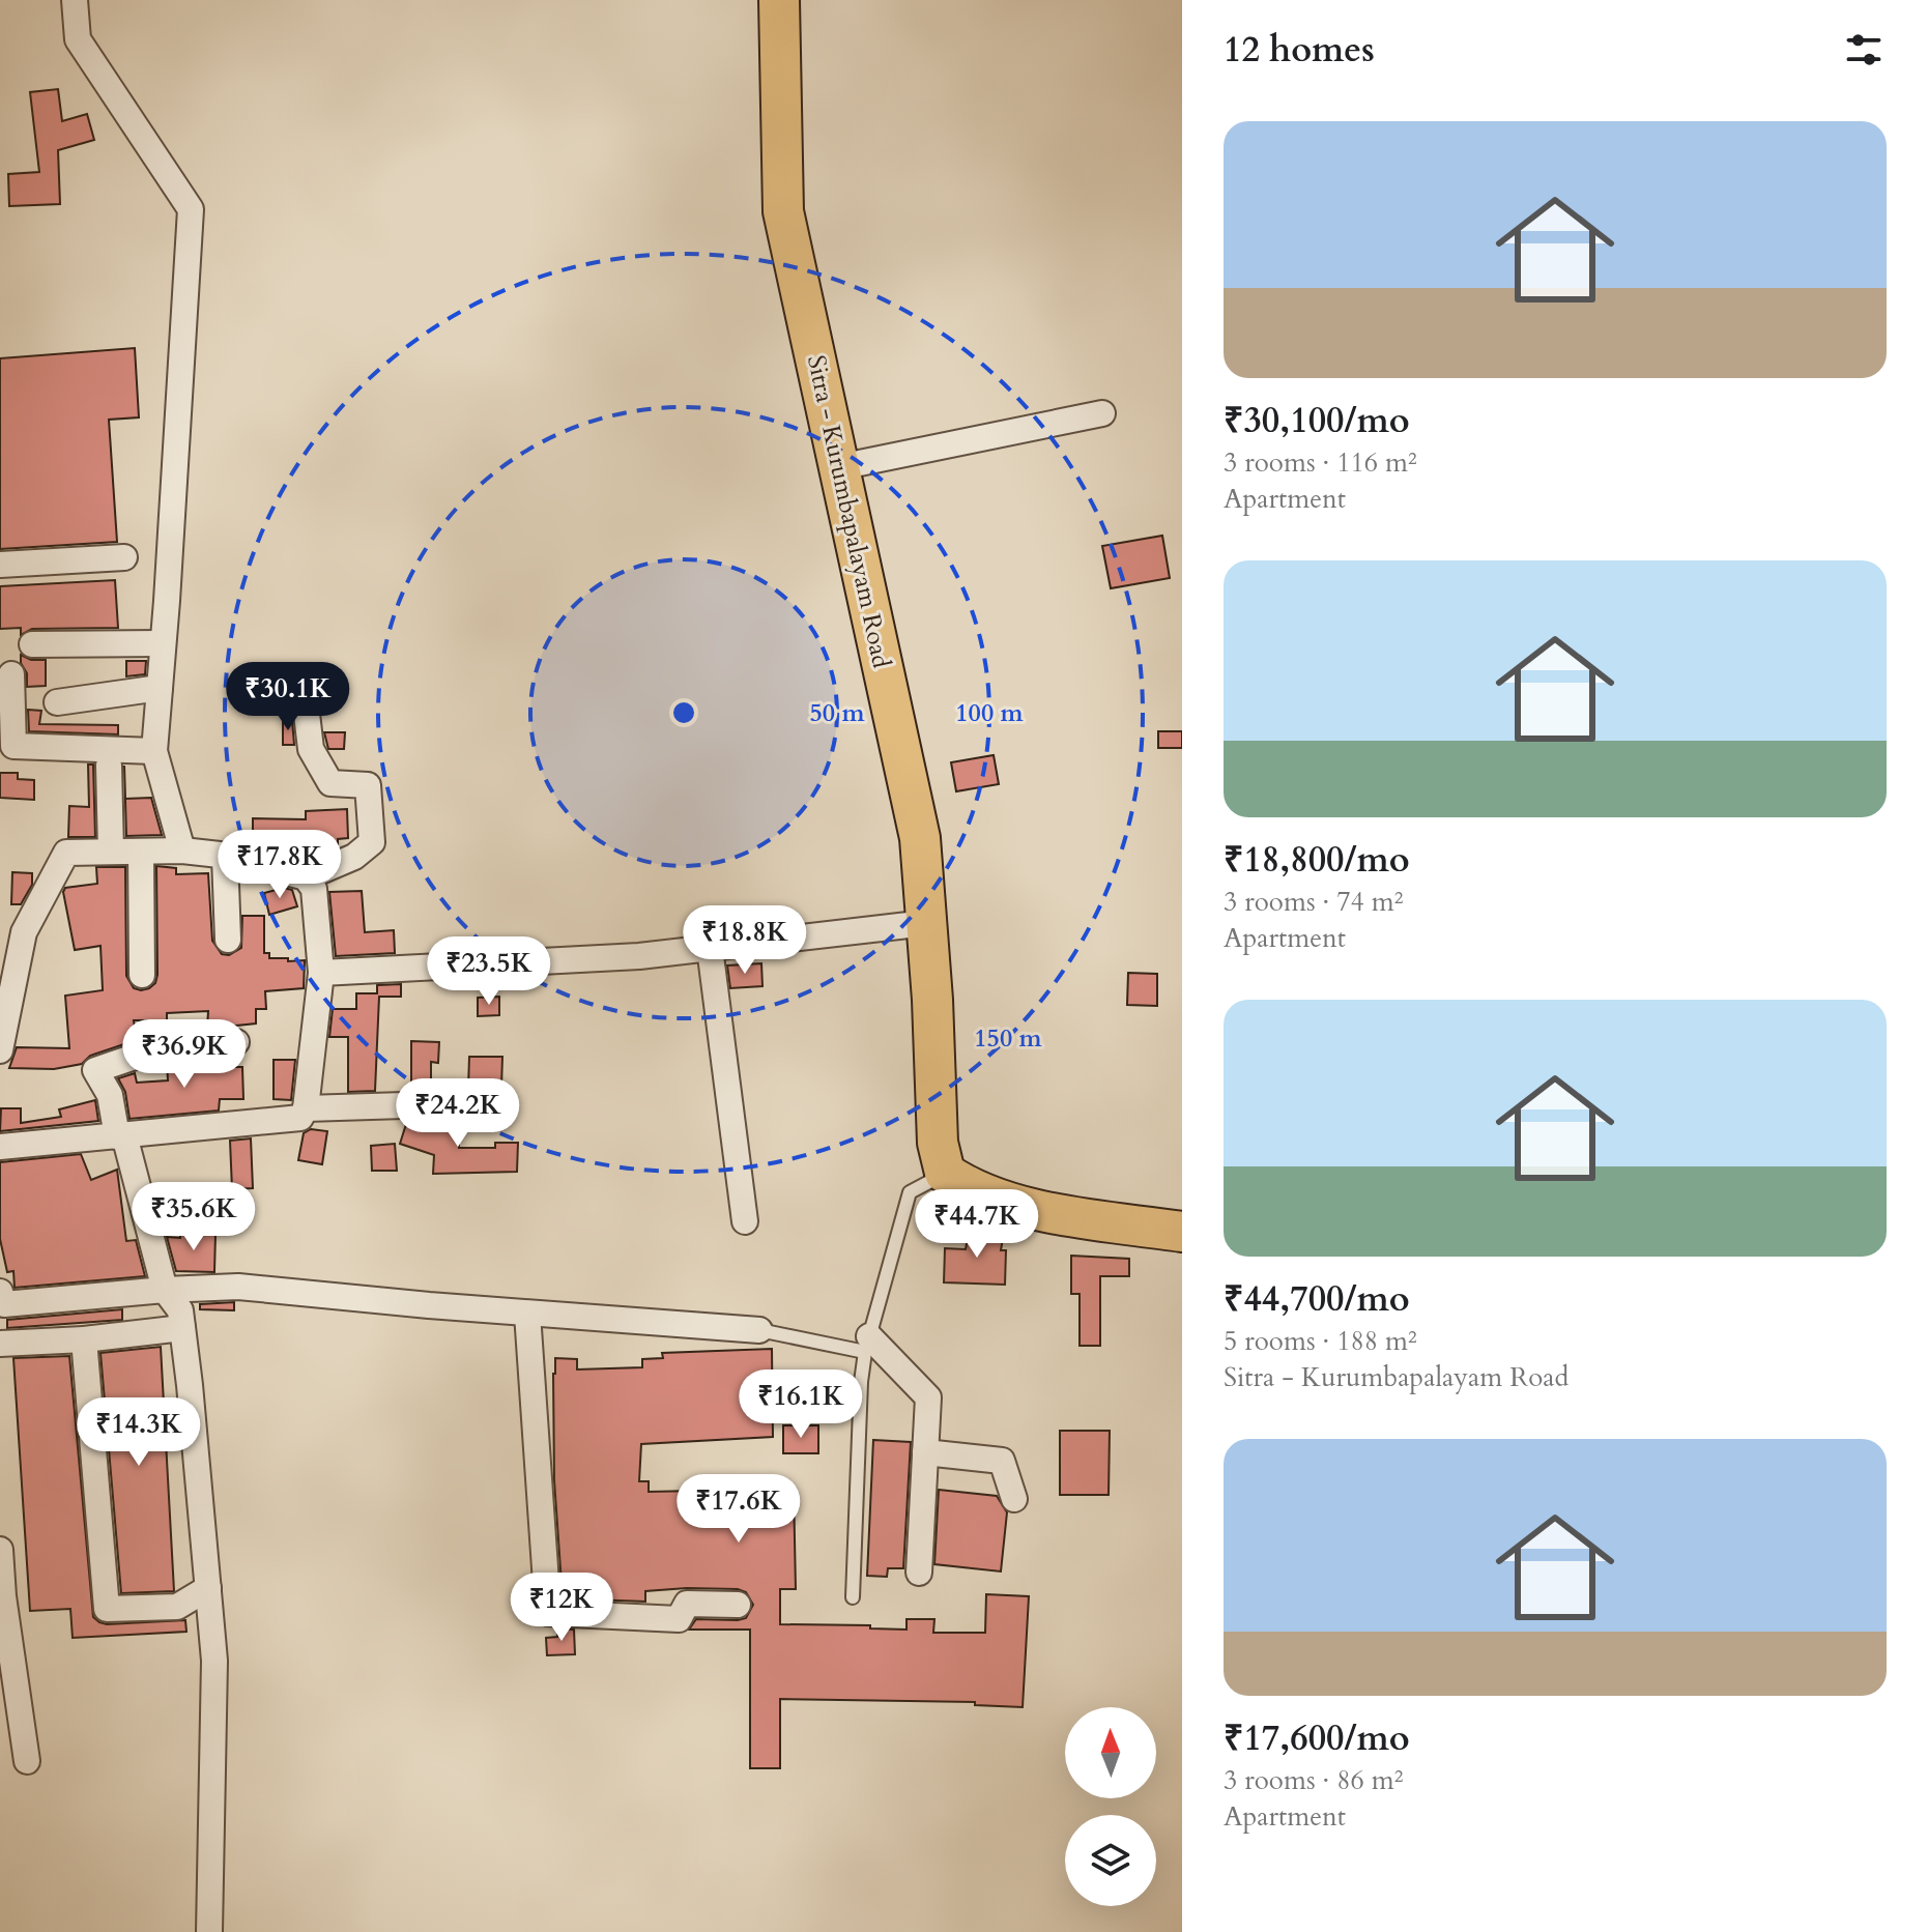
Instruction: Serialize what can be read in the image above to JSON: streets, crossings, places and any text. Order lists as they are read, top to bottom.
{
  "streets": {
    "main road": ["Sitra - Kurumbapalayam Road"]
  },
  "north": "top",
  "page": {
    "heading": "12 homes",
    "list": [
      {
        "name": "₹30,100/mo",
        "note": "3 rooms · 116 m² · Apartment"
      },
      {
        "name": "₹18,800/mo",
        "note": "3 rooms · 74 m² · Apartment"
      },
      {
        "name": "₹44,700/mo",
        "note": "5 rooms · 188 m² · Sitra - Kurumbapalayam Road"
      },
      {
        "name": "₹17,600/mo",
        "note": "3 rooms · 86 m² · Apartment"
      }
    ],
    "price": [
      "₹30.1K",
      "₹17.8K",
      "₹18.8K",
      "₹23.5K",
      "₹36.9K",
      "₹24.2K",
      "₹35.6K",
      "₹44.7K",
      "₹16.1K",
      "₹14.3K",
      "₹17.6K",
      "₹12K"
    ]
  },
  "rings": ["50 m", "100 m", "150 m"]
}
